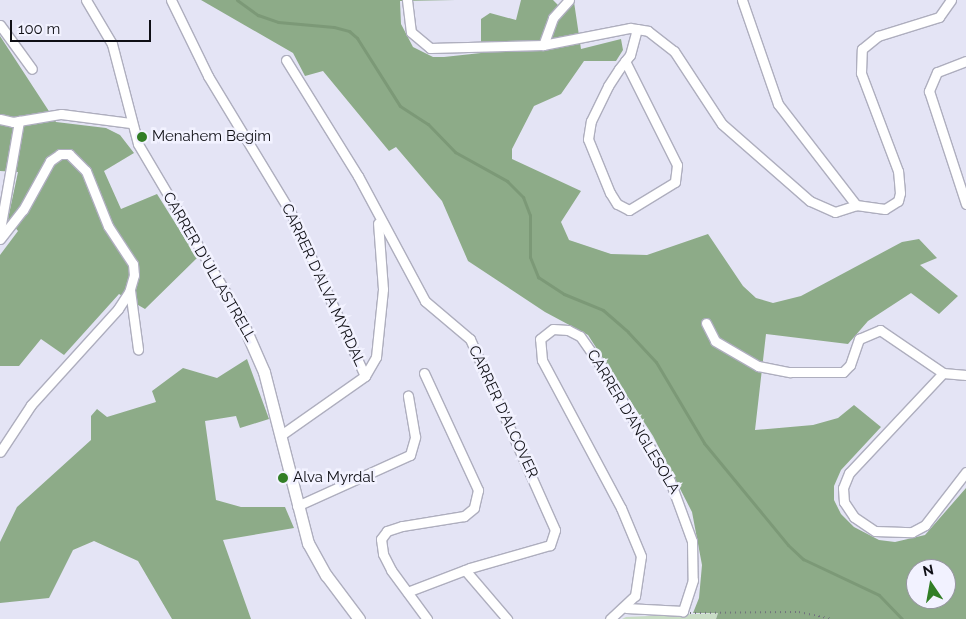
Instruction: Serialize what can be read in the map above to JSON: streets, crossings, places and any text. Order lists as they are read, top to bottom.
{
  "streets": {
    "street": [
      "CARRER D'ULLASTRELL",
      "CARRER D'ALVA MYRDAL",
      "CARRER D'ALCOVER",
      "CARRER D'ANGLESOLA"
    ]
  },
  "crossings": [
    ["CARRER D'ULLASTRELL", "CARRER D'ALVA MYRDAL"]
  ],
  "places": ["Menahem Begim", "Alva Myrdal"],
  "scale_bar": "100 m",
  "north": "top"
}
